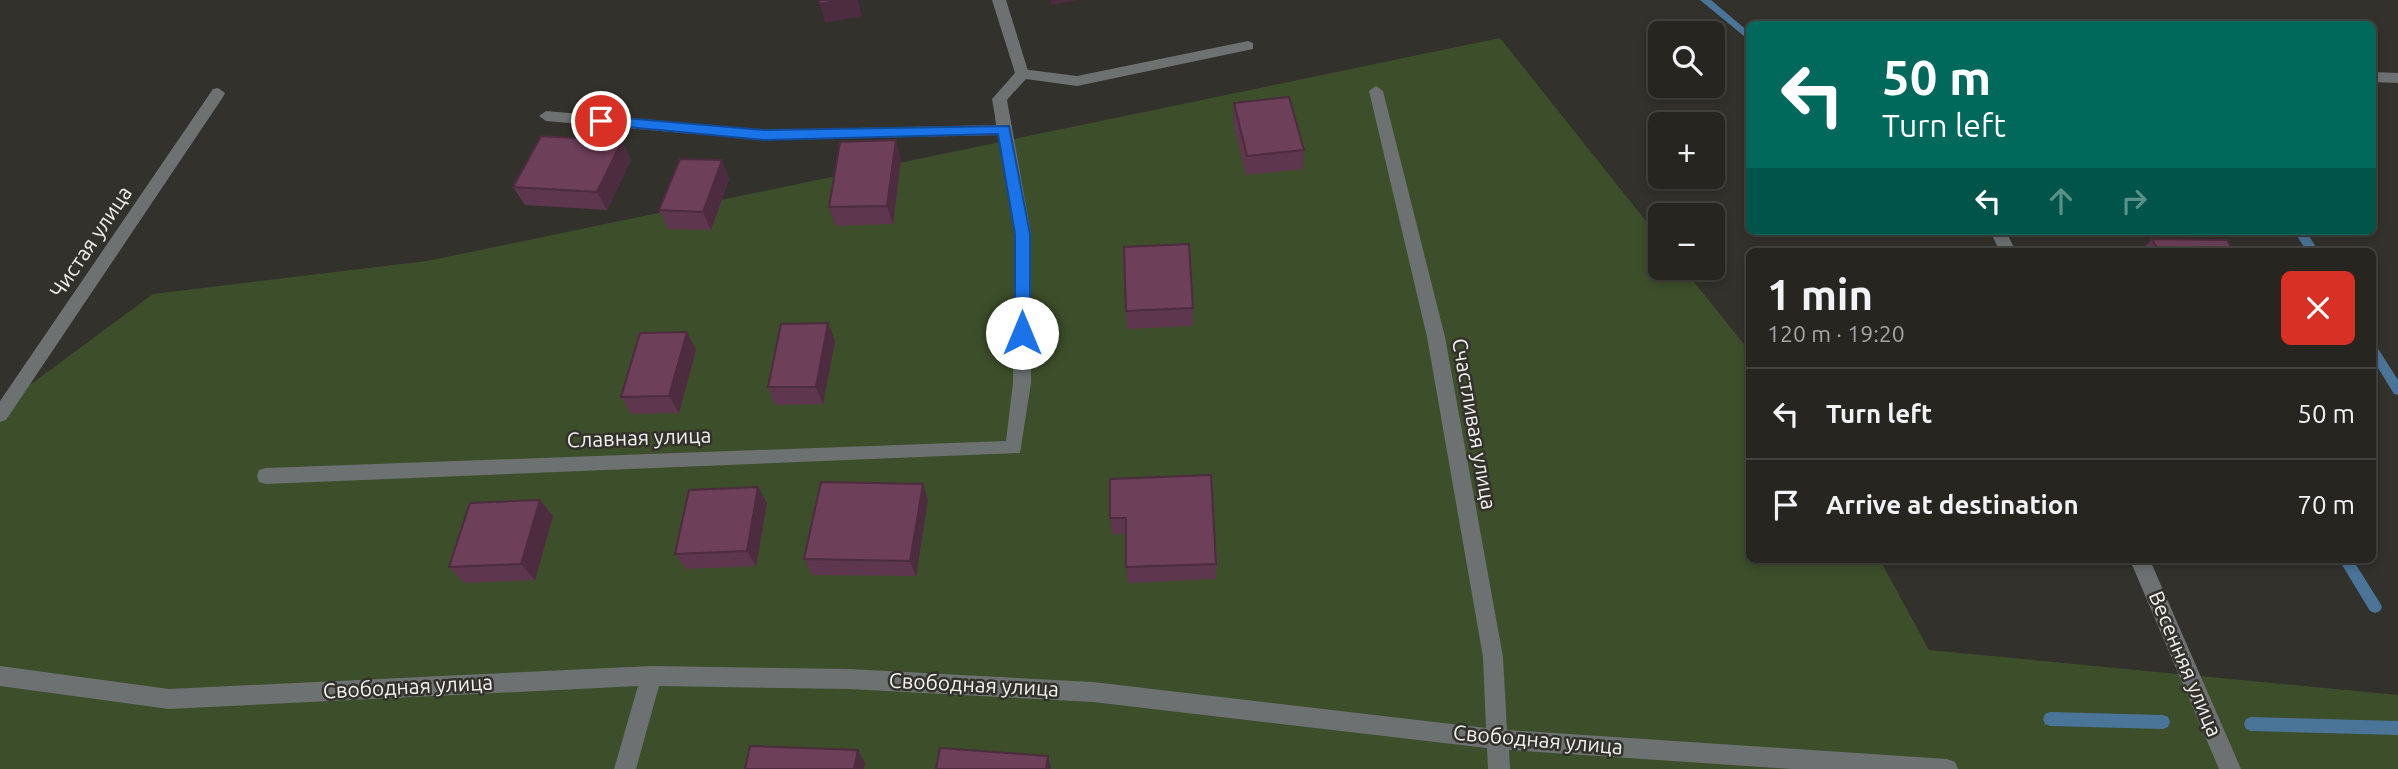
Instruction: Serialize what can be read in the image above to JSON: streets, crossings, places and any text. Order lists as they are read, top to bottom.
{
  "streets": {
    "street": [
      "Чистая улица",
      "Счастливая улица",
      "Славная улица",
      "Весенняя улица",
      "Свободная улица"
    ]
  },
  "crossings": [
    ["Счастливая улица", "Свободная улица"]
  ],
  "page": {
    "map_buttons": ["+", "−"],
    "turn": ["50 m", "Turn left"],
    "heading": ["1 min", "120 m · 19:20"],
    "list": [
      {
        "name": "Turn left",
        "value": "50 m"
      },
      {
        "name": "Arrive at destination",
        "value": "70 m"
      }
    ]
  }
}
